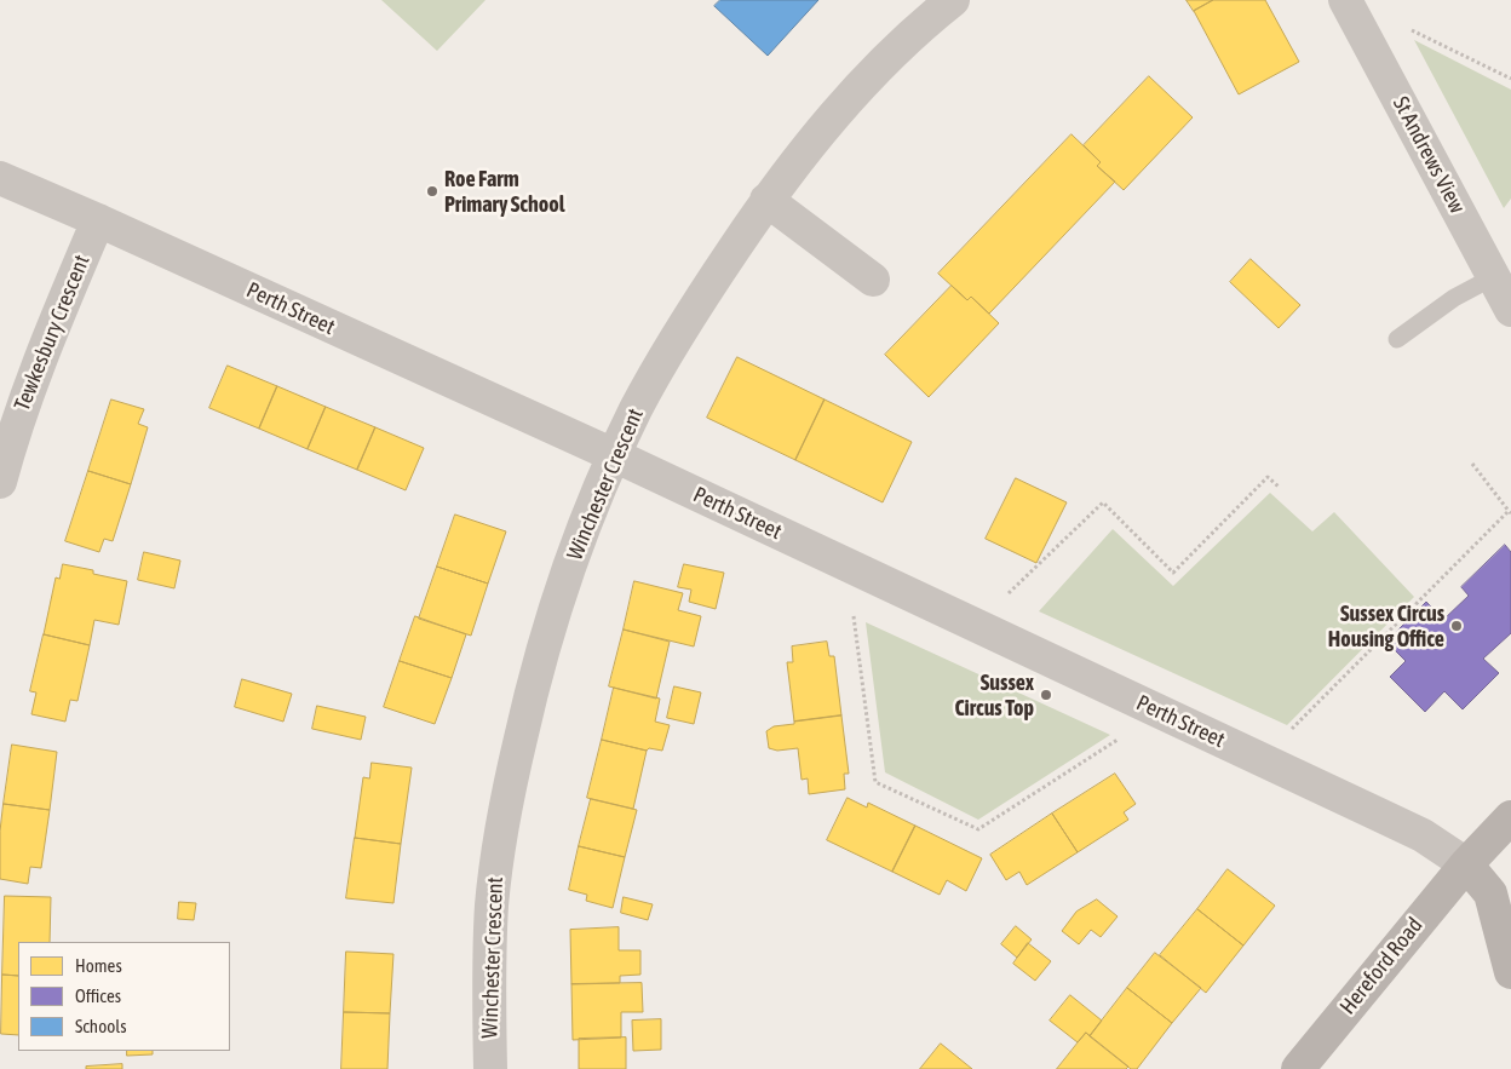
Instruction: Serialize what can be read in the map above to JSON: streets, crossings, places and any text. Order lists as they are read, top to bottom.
{
  "streets": {
    "street": [
      "St Andrews View",
      "Perth Street",
      "Tewkesbury Crescent",
      "Winchester Crescent",
      "Hereford Road"
    ]
  },
  "crossings": [
    ["Perth Street", "Tewkesbury Crescent"],
    ["Perth Street", "Winchester Crescent"],
    ["Perth Street", "Hereford Road"]
  ],
  "places": ["Roe Farm Primary School", "Sussex Circus Housing Office", "Sussex Circus Top"],
  "legend": ["Homes", "Offices", "Schools"]
}
